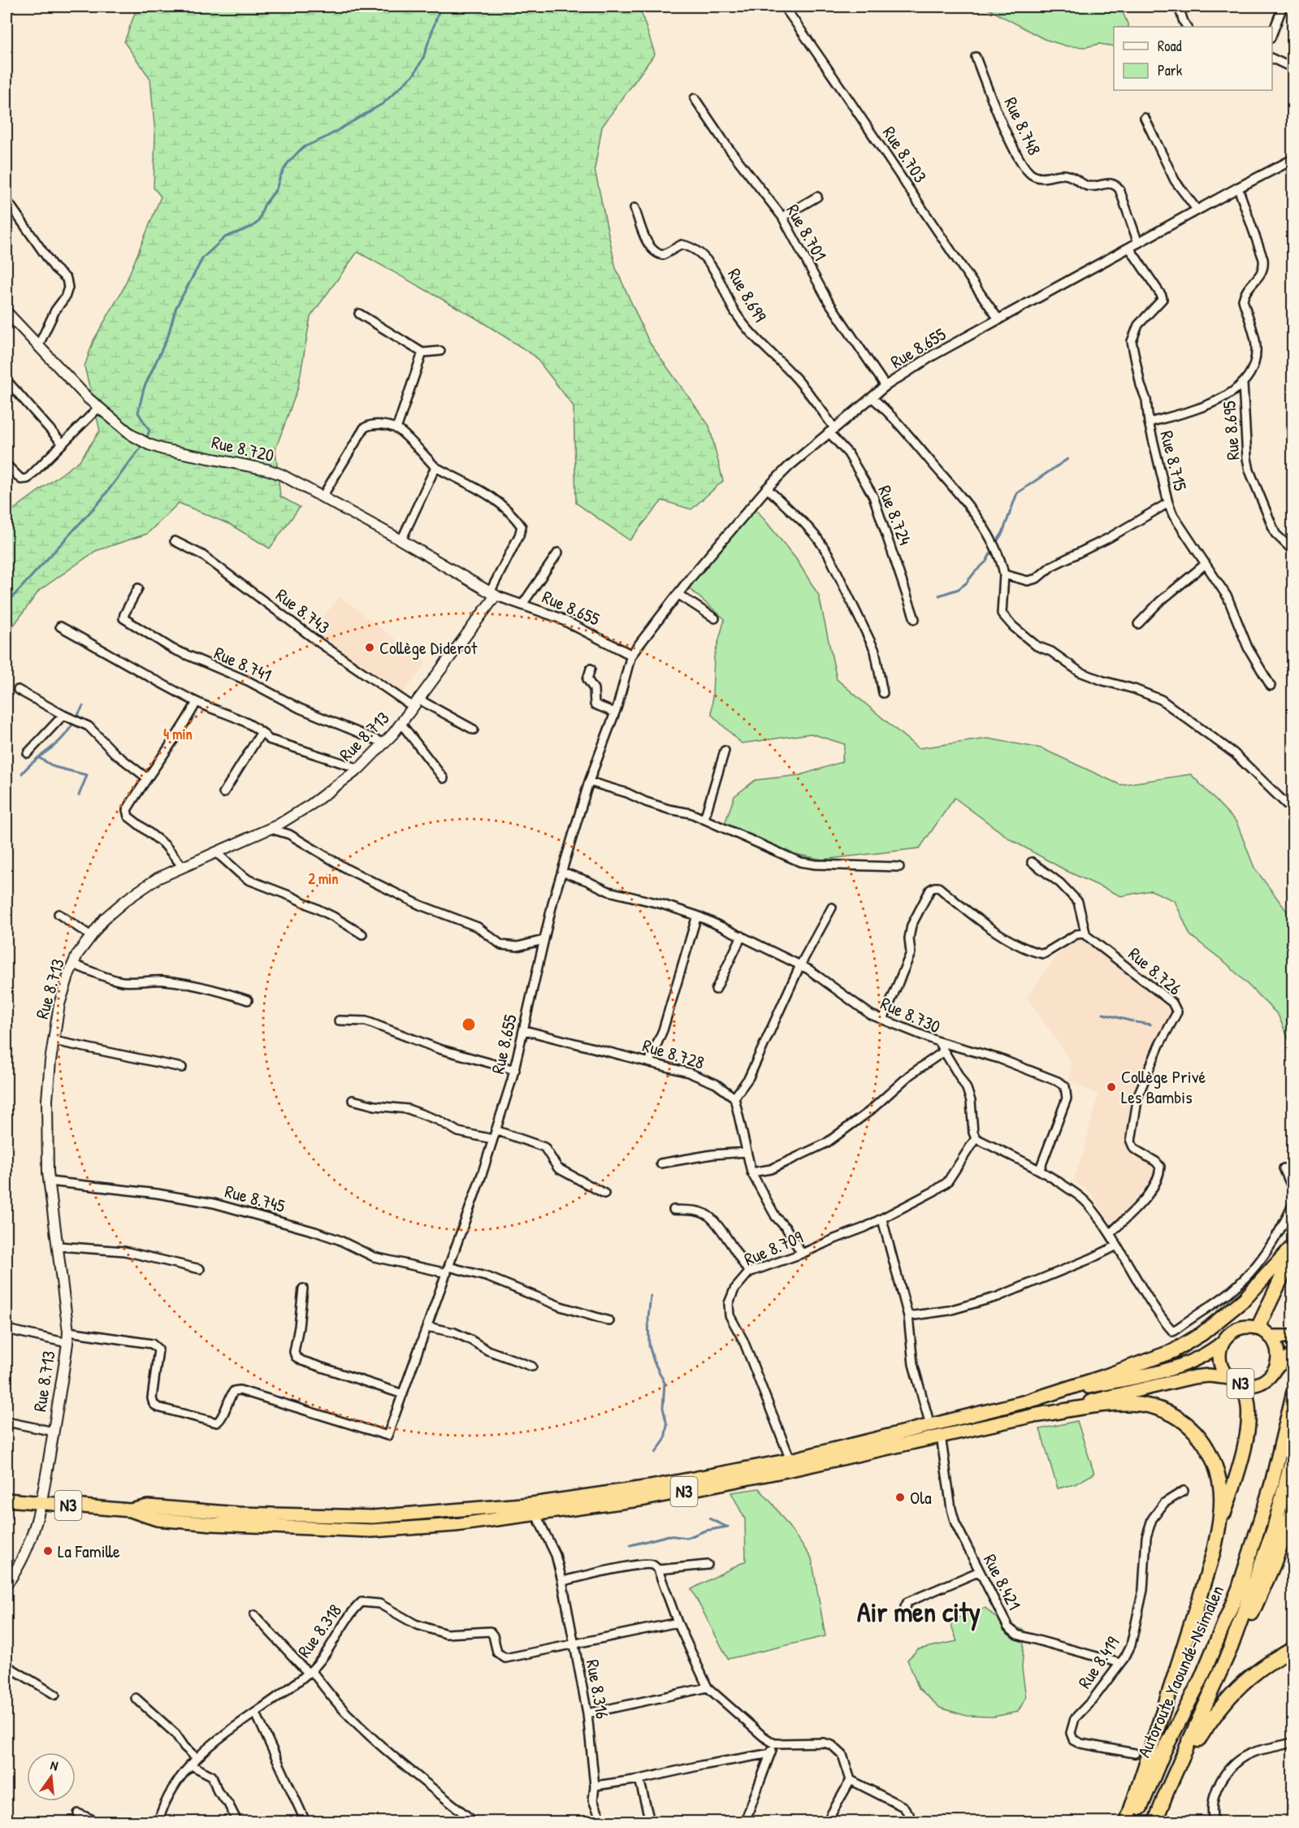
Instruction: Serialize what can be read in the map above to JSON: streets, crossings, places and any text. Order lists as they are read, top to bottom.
{
  "streets": {
    "highway": ["N3", "Autoroute Yaoundé-Nsimalen"],
    "main road": ["Rue 8.720", "Rue 8.713"],
    "street": [
      "Rue 8.748",
      "Rue 8.703",
      "Rue 8.701",
      "Rue 8.699",
      "Rue 8.655",
      "Rue 8.695",
      "Rue 8.715",
      "Rue 8.724",
      "Rue 8.743",
      "Rue 8.741",
      "Rue 8.726",
      "Rue 8.730",
      "Rue 8.728",
      "Rue 8.745",
      "Rue 8.709",
      "Rue 8.421",
      "Rue 8.318",
      "Rue 8.419",
      "Rue 8.316"
    ]
  },
  "crossings": [
    ["Rue 8.748", "Rue 8.655"],
    ["Rue 8.703", "Rue 8.655"],
    ["Rue 8.701", "Rue 8.655"],
    ["Rue 8.699", "Rue 8.655"],
    ["Rue 8.699", "Rue 8.724"],
    ["Rue 8.655", "Rue 8.720"],
    ["Rue 8.655", "Rue 8.724"],
    ["Rue 8.655", "Rue 8.713"],
    ["Rue 8.655", "Rue 8.730"],
    ["Rue 8.655", "Rue 8.728"],
    ["Rue 8.655", "Rue 8.745"],
    ["Rue 8.695", "Rue 8.715"],
    ["Rue 8.720", "Rue 8.713"],
    ["Rue 8.743", "Rue 8.713"],
    ["Rue 8.741", "Rue 8.713"],
    ["Rue 8.713", "Rue 8.745"],
    ["Rue 8.713", "N3"],
    ["Rue 8.730", "Rue 8.709"],
    ["Rue 8.709", "N3"],
    ["N3", "Rue 8.421"],
    ["N3", "Rue 8.316"],
    ["Rue 8.421", "Rue 8.419"],
    ["Rue 8.318", "Rue 8.316"]
  ],
  "districts": ["Air men city"],
  "places": [
    "Collège Diderot",
    "Collège Privé Les Bambis",
    "Ola",
    "La Famille"
  ],
  "legend": ["Road", "Park"],
  "north": "top",
  "rings": ["4 min", "2 min"]
}
